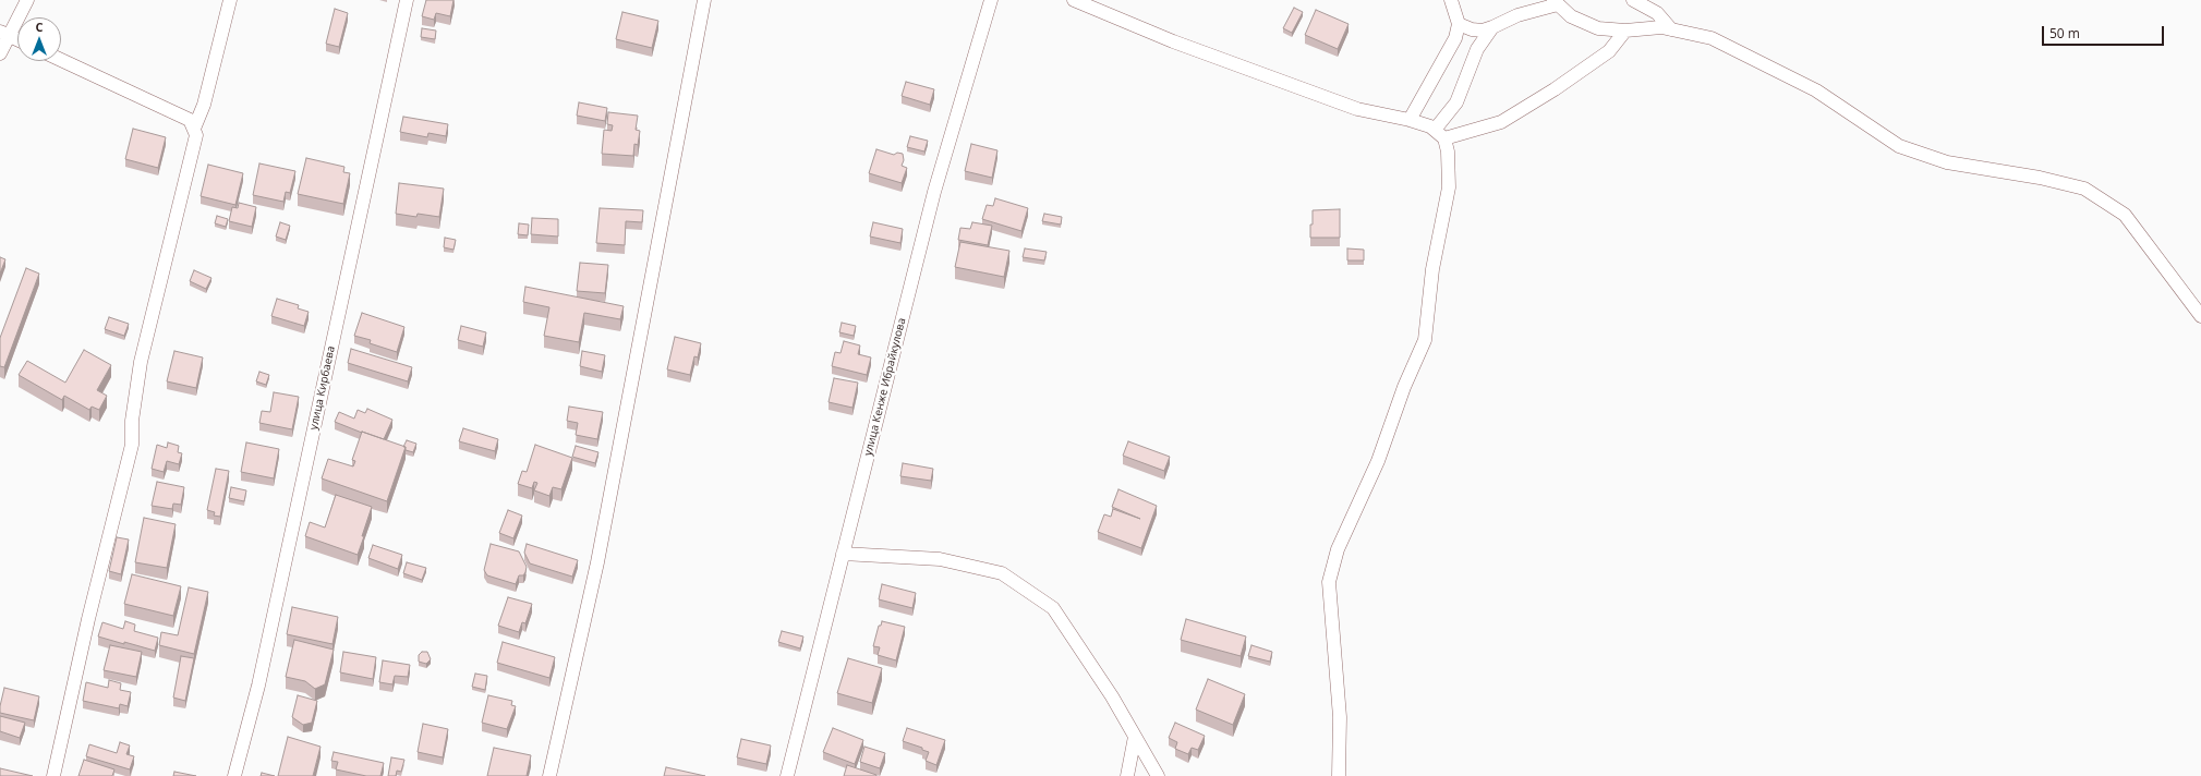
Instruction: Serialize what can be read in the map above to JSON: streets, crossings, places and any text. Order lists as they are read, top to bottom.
{
  "streets": {
    "street": ["улица Кенже Ибрайкулова", "улица Кирбаева"]
  },
  "scale_bar": "50 m",
  "north": "top"
}
